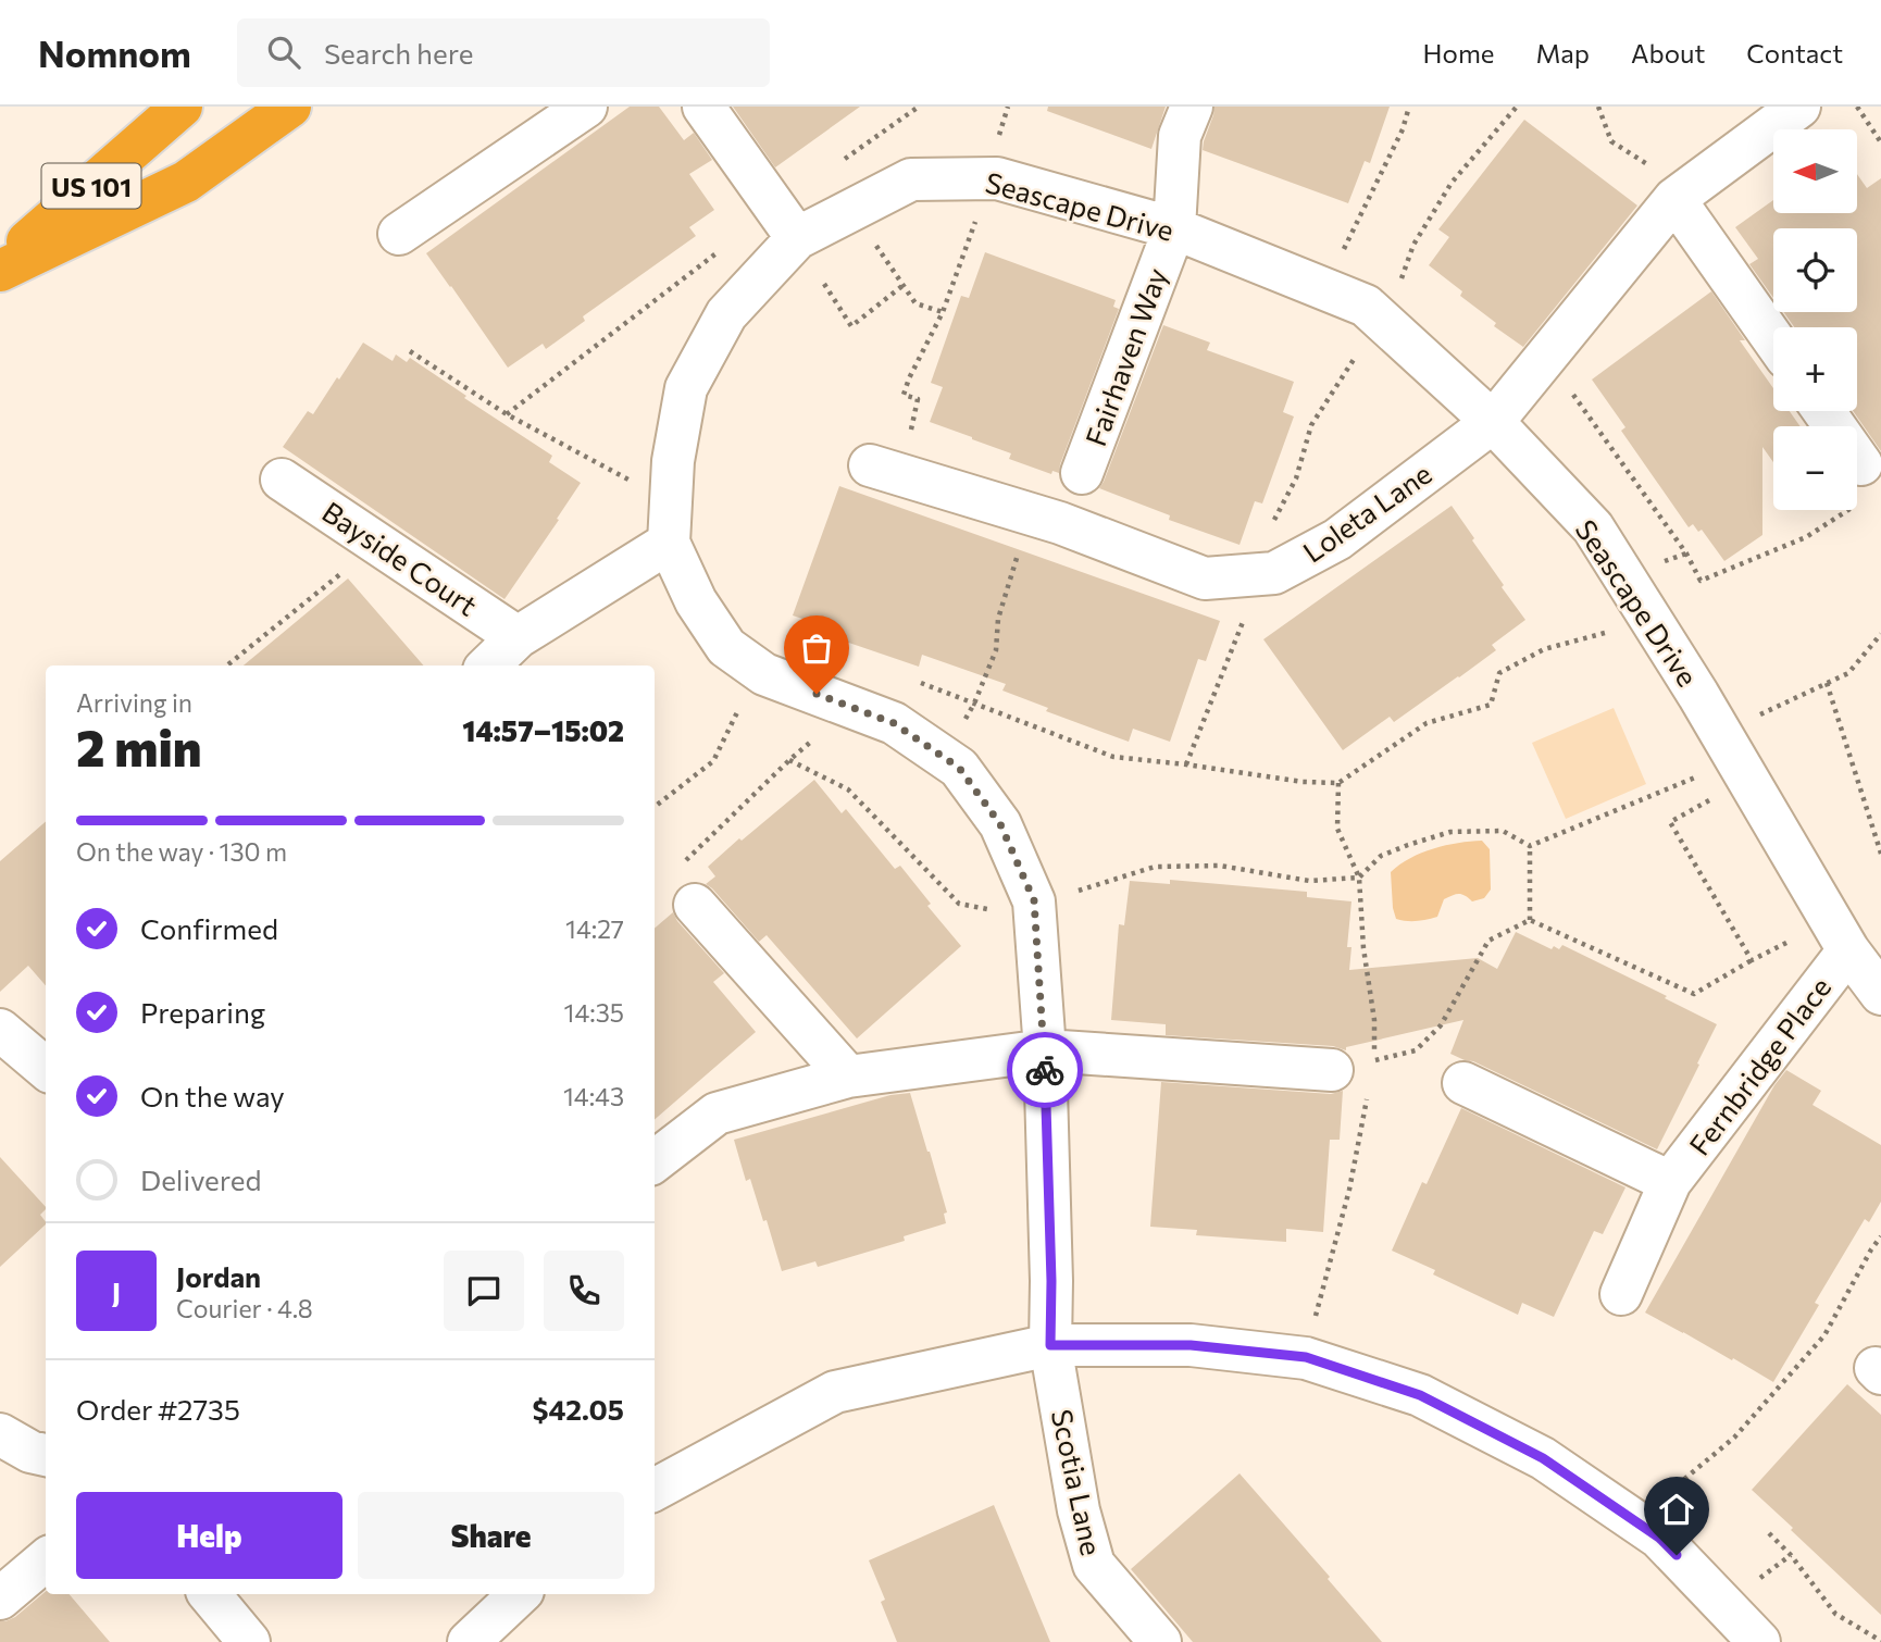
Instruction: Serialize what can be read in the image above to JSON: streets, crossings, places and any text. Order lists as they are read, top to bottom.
{
  "streets": {
    "highway": ["US 101"],
    "street": [
      "Seascape Drive",
      "Fairhaven Way",
      "Loleta Lane",
      "Bayside Court",
      "Fernbridge Place",
      "Scotia Lane"
    ]
  },
  "crossings": [
    ["Seascape Drive", "Fairhaven Way"],
    ["Seascape Drive", "Loleta Lane"],
    ["Seascape Drive", "Fernbridge Place"],
    ["Seascape Drive", "Scotia Lane"]
  ],
  "north": "left",
  "page": {
    "header": "Nomnom",
    "search": "Search here",
    "nav": [
      "Home",
      "Map",
      "About",
      "Contact"
    ],
    "map_buttons": ["+", "−"],
    "heading": ["2 min", "Arriving in", "14:57–15:02"],
    "panel": [
      "Jordan",
      "Courier · 4.8",
      "Order #2735",
      "$42.05"
    ],
    "bar": "On the way · 130 m",
    "list": [
      ["Confirmed", "14:27"],
      ["Preparing", "14:35"],
      ["On the way", "14:43"],
      "Delivered"
    ],
    "round": "J",
    "buttons": ["Help", "Share"]
  }
}
